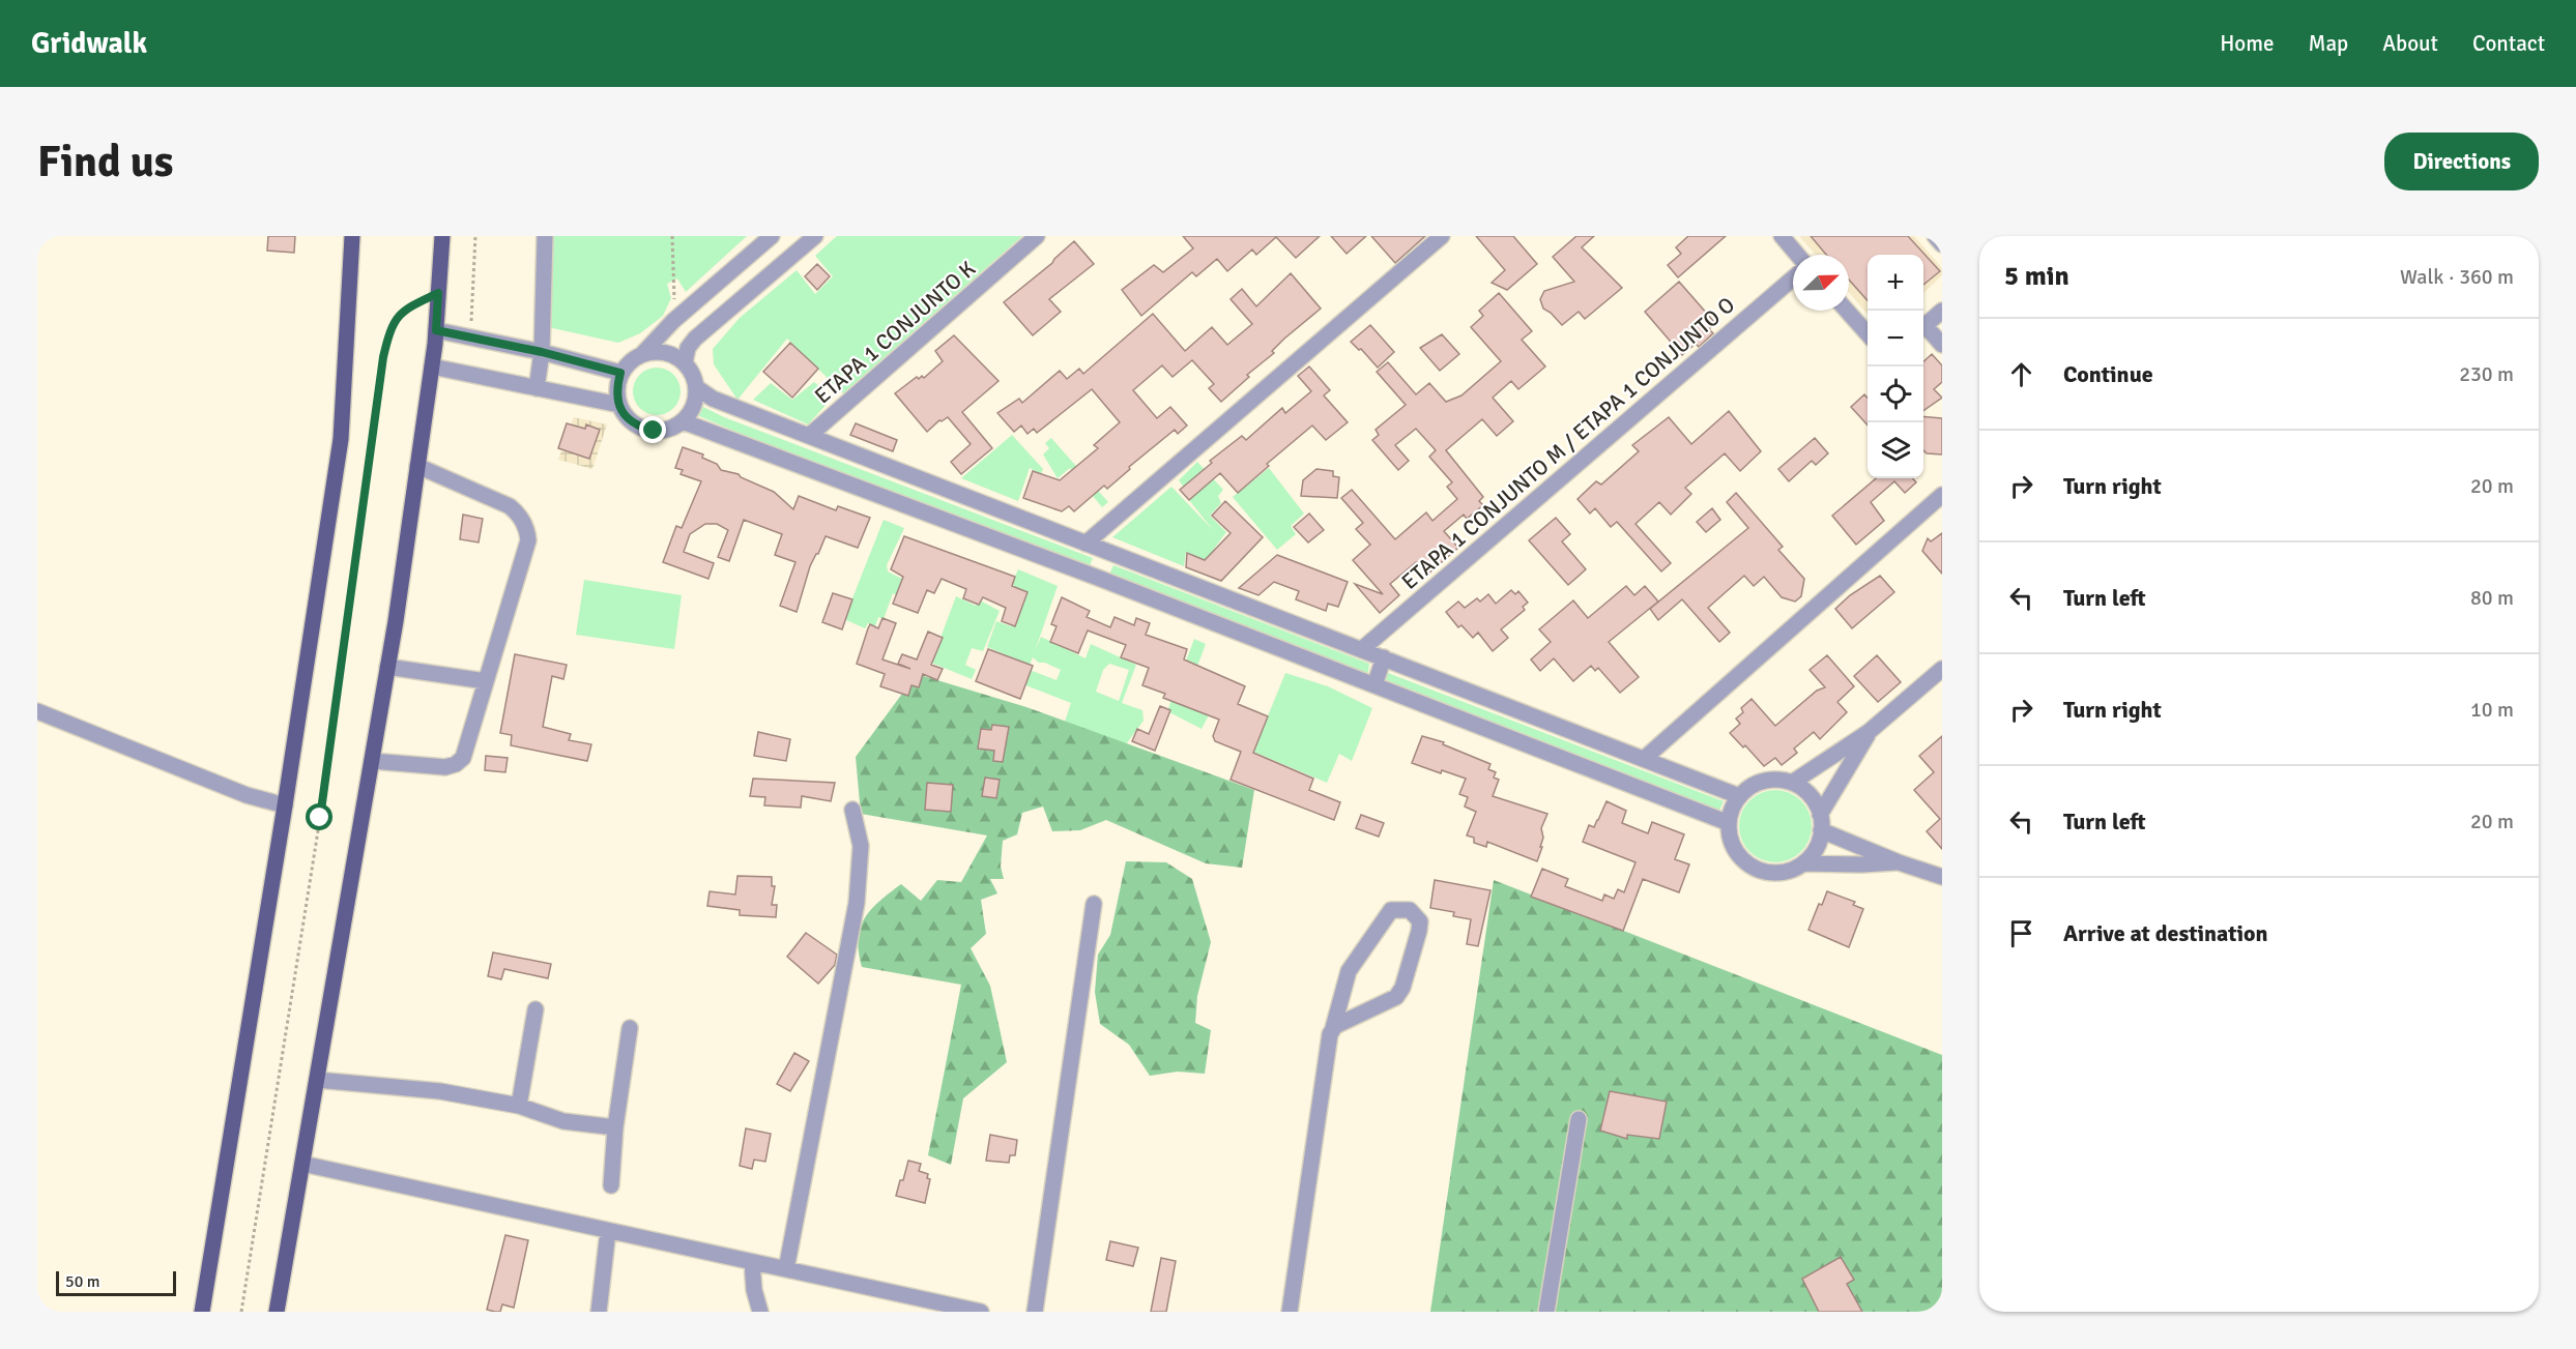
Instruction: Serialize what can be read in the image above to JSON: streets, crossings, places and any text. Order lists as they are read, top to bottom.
{
  "streets": {
    "street": ["ETAPA 1 CONJUNTO K", "ETAPA 1 CONJUNTO M / ETAPA 1 CONJUNTO O"]
  },
  "scale_bar": "50 m",
  "north": "top right",
  "page": {
    "header": "Gridwalk",
    "nav": [
      "Home",
      "Map",
      "About",
      "Contact"
    ],
    "buttons": "Directions",
    "title": "Find us",
    "heading": ["5 min", "Walk · 360 m"],
    "map_buttons": ["+", "−"],
    "list": [
      ["Continue", "230 m"],
      ["Turn right", "20 m"],
      ["Turn left", "80 m"],
      ["Turn right", "10 m"],
      ["Turn left", "20 m"],
      "Arrive at destination"
    ],
    "scale": "50 m"
  }
}
